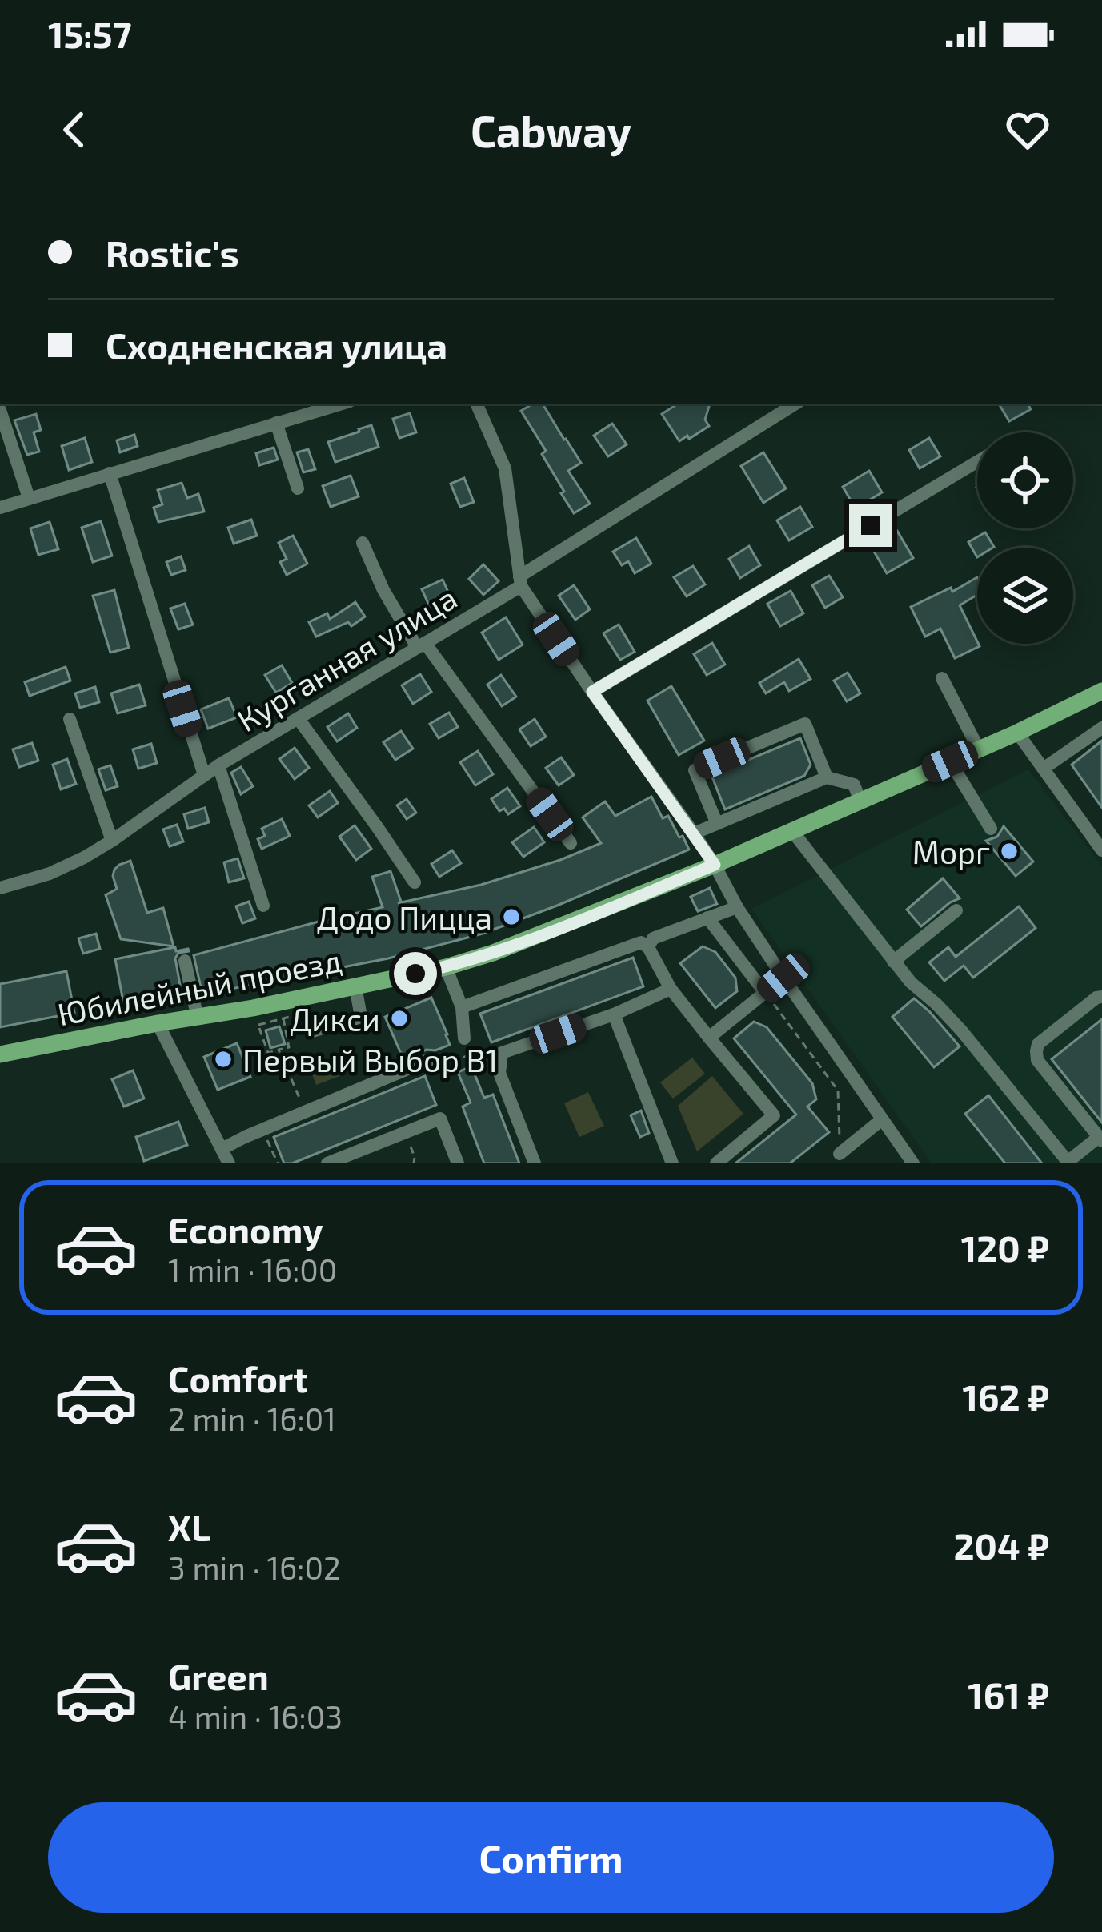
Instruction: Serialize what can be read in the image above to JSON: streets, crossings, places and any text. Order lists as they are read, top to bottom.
{
  "streets": {
    "main road": ["Юбилейный проезд"],
    "street": ["Курганная улица"]
  },
  "places": [
    "Морг",
    "Додо Пицца",
    "Дикси",
    "Первый Выбор В1"
  ],
  "page": {
    "status": "15:57",
    "header": "Cabway",
    "banner": ["Rostic's", "Сходненская улица"],
    "list": [
      {
        "name": "Economy",
        "note": "1 min · 16:00",
        "value": "120 ₽"
      },
      {
        "name": "Comfort",
        "note": "2 min · 16:01",
        "value": "162 ₽"
      },
      {
        "name": "XL",
        "note": "3 min · 16:02",
        "value": "204 ₽"
      },
      {
        "name": "Green",
        "note": "4 min · 16:03",
        "value": "161 ₽"
      }
    ],
    "buttons": "Confirm"
  }
}
